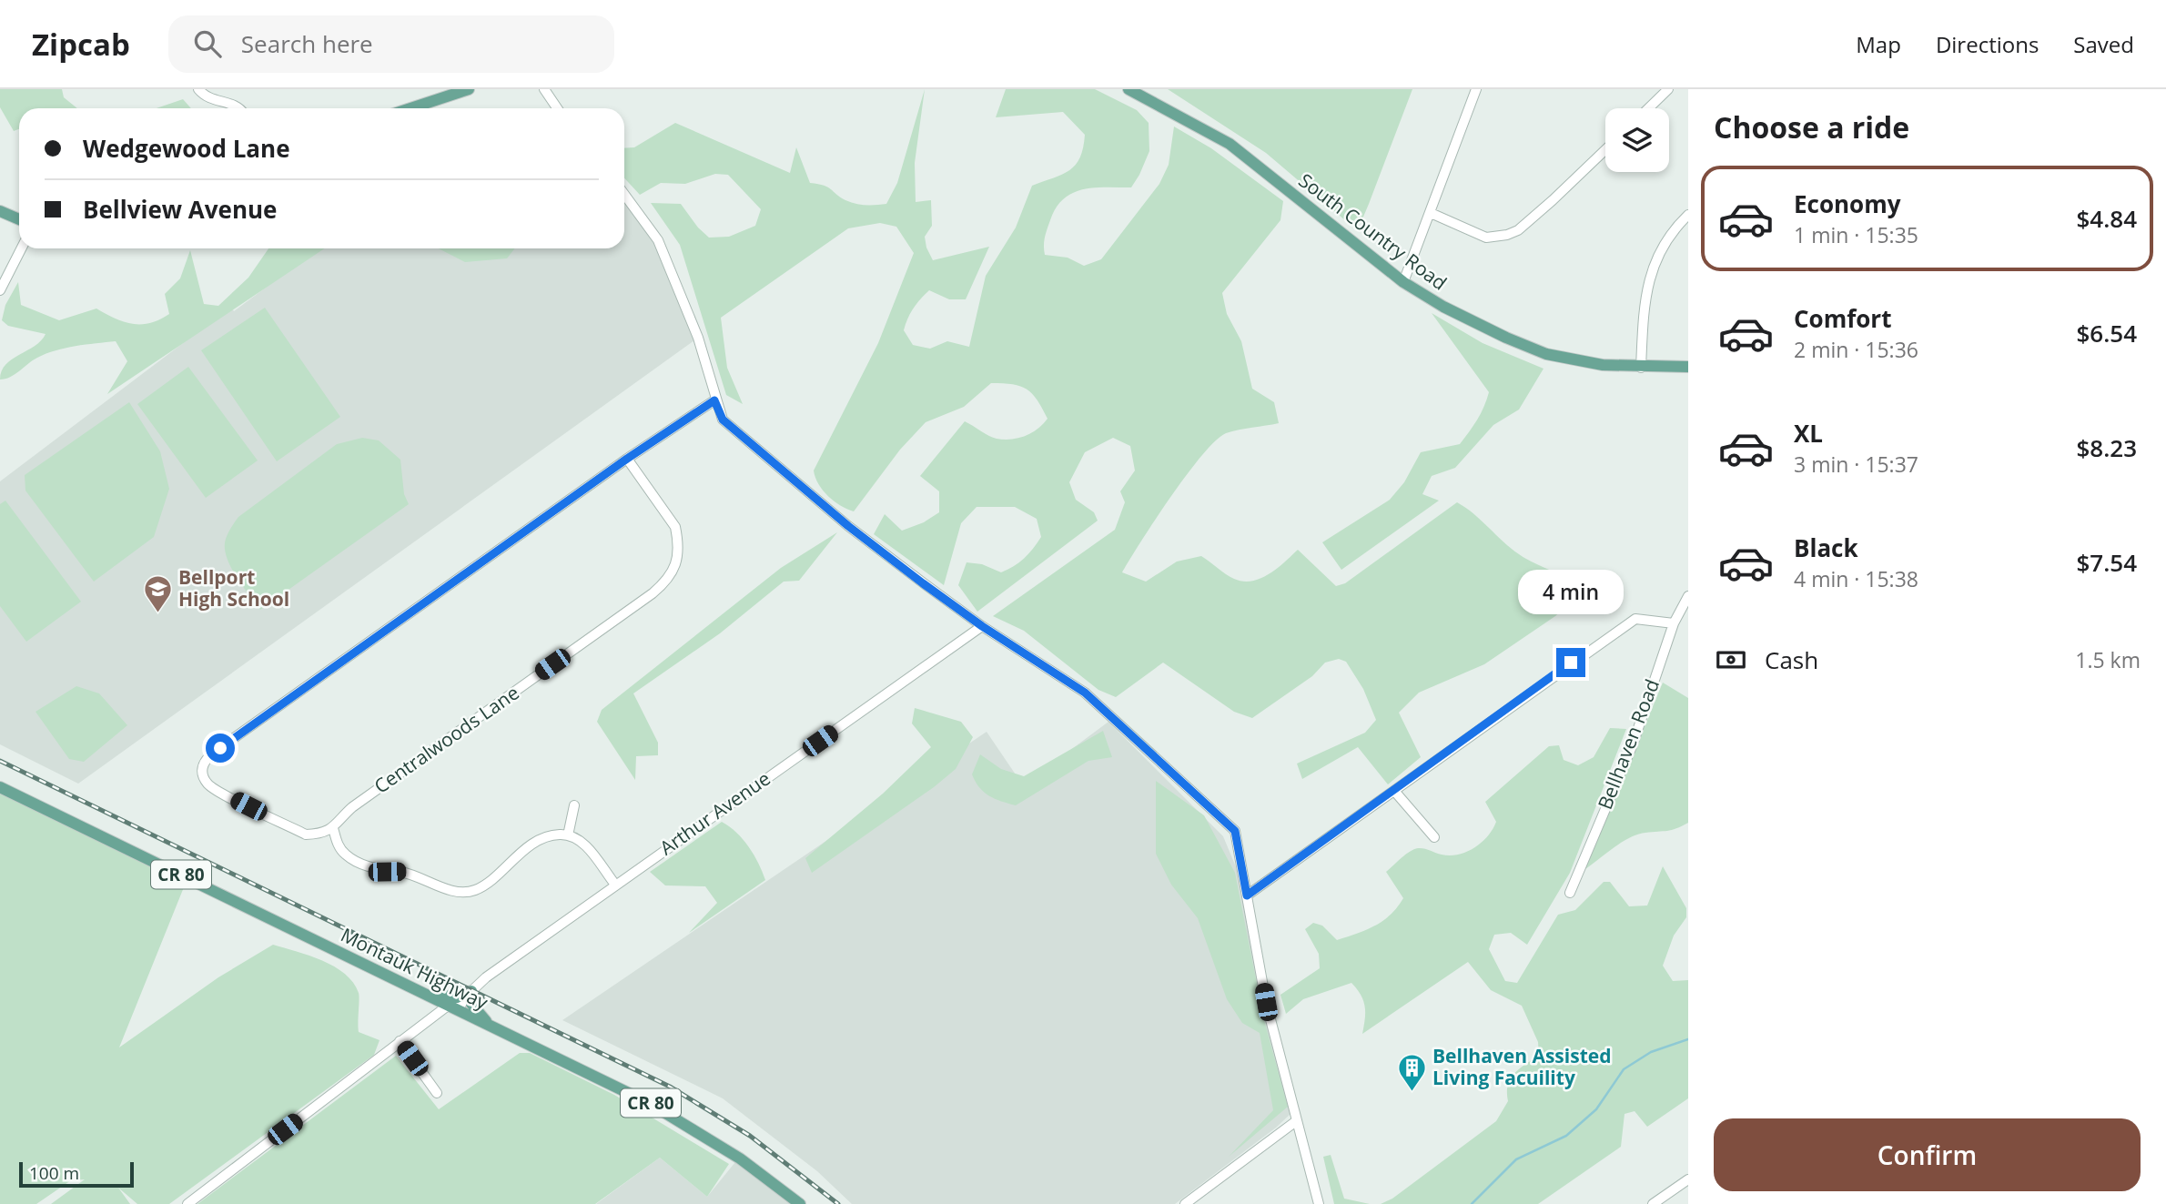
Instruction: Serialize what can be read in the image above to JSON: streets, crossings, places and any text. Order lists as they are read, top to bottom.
{
  "streets": {
    "main road": ["South Country Road", "CR 80", "Montauk Highway"],
    "street": ["Centralwoods Lane", "Bellhaven Road", "Arthur Avenue"]
  },
  "crossings": [
    ["Arthur Avenue", "Montauk Highway"]
  ],
  "places": {
    "school or university": ["Bellport High School"],
    "building": ["Bellhaven Assisted Living Facuility"]
  },
  "scale_bar": "100 m",
  "page": {
    "header": "Zipcab",
    "search": "Search here",
    "nav": ["Map", "Directions", "Saved"],
    "heading": "Choose a ride",
    "banner": ["Wedgewood Lane", "Bellview Avenue"],
    "list": [
      {
        "name": "Economy",
        "note": "1 min · 15:35",
        "value": "$4.84"
      },
      {
        "name": "Comfort",
        "note": "2 min · 15:36",
        "value": "$6.54"
      },
      {
        "name": "XL",
        "note": "3 min · 15:37",
        "value": "$8.23"
      },
      {
        "name": "Black",
        "note": "4 min · 15:38",
        "value": "$7.54"
      }
    ],
    "bubble": "4 min",
    "pay": ["Cash", "1.5 km"],
    "buttons": "Confirm",
    "scale": "100 m"
  }
}
